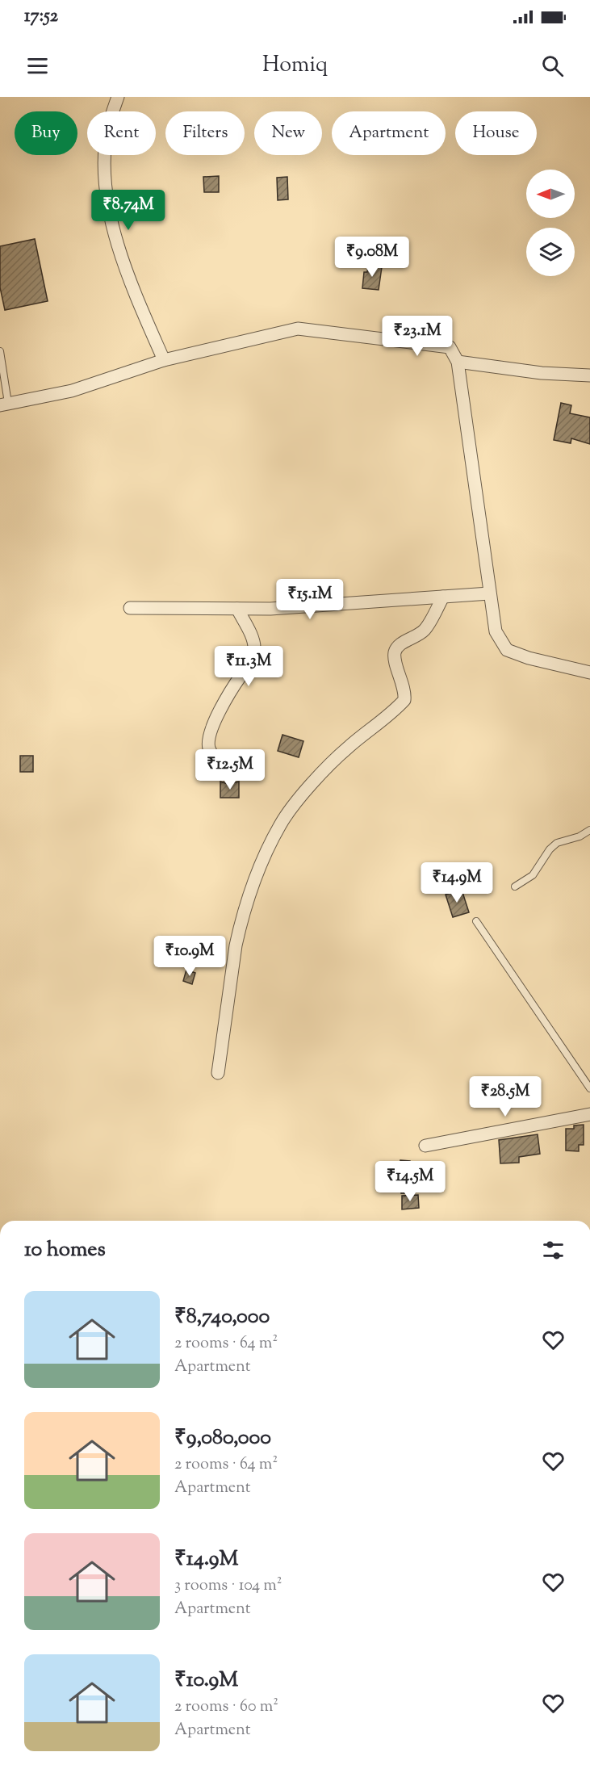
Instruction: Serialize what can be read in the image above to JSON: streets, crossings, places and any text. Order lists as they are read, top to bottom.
{
  "north": "left",
  "page": {
    "status": "17:52",
    "header": "Homiq",
    "chip": [
      "Buy",
      "Rent",
      "Filters",
      "New",
      "Apartment",
      "House"
    ],
    "price": [
      "₹8.74M",
      "₹9.08M",
      "₹23.1M",
      "₹15.1M",
      "₹11.3M",
      "₹12.5M",
      "₹14.9M",
      "₹10.9M",
      "₹28.5M",
      "₹14.5M"
    ],
    "heading": "10 homes",
    "list": [
      {
        "name": "₹8,740,000",
        "note": "2 rooms · 64 m² · Apartment"
      },
      {
        "name": "₹9,080,000",
        "note": "2 rooms · 64 m² · Apartment"
      },
      {
        "name": "₹14.9M",
        "note": "3 rooms · 104 m² · Apartment"
      },
      {
        "name": "₹10.9M",
        "note": "2 rooms · 60 m² · Apartment"
      }
    ]
  }
}
